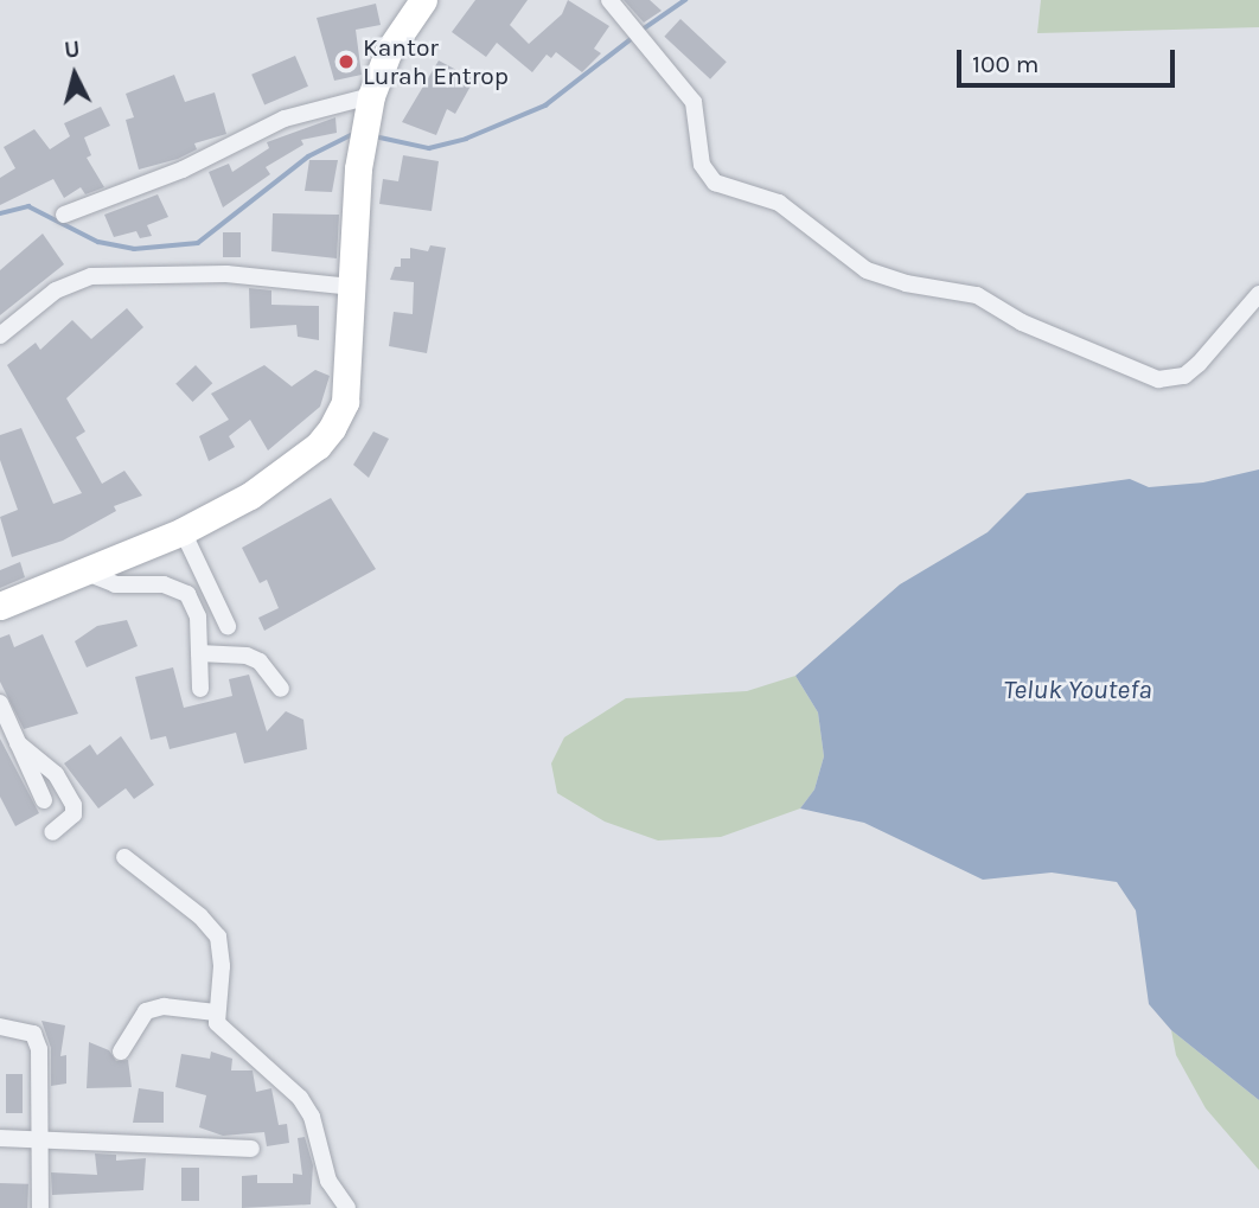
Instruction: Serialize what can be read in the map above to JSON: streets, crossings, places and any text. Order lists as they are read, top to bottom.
{
  "water": ["Teluk Youtefa"],
  "places": ["Kantor Lurah Entrop"],
  "scale_bar": "100 m",
  "north": "top"
}
